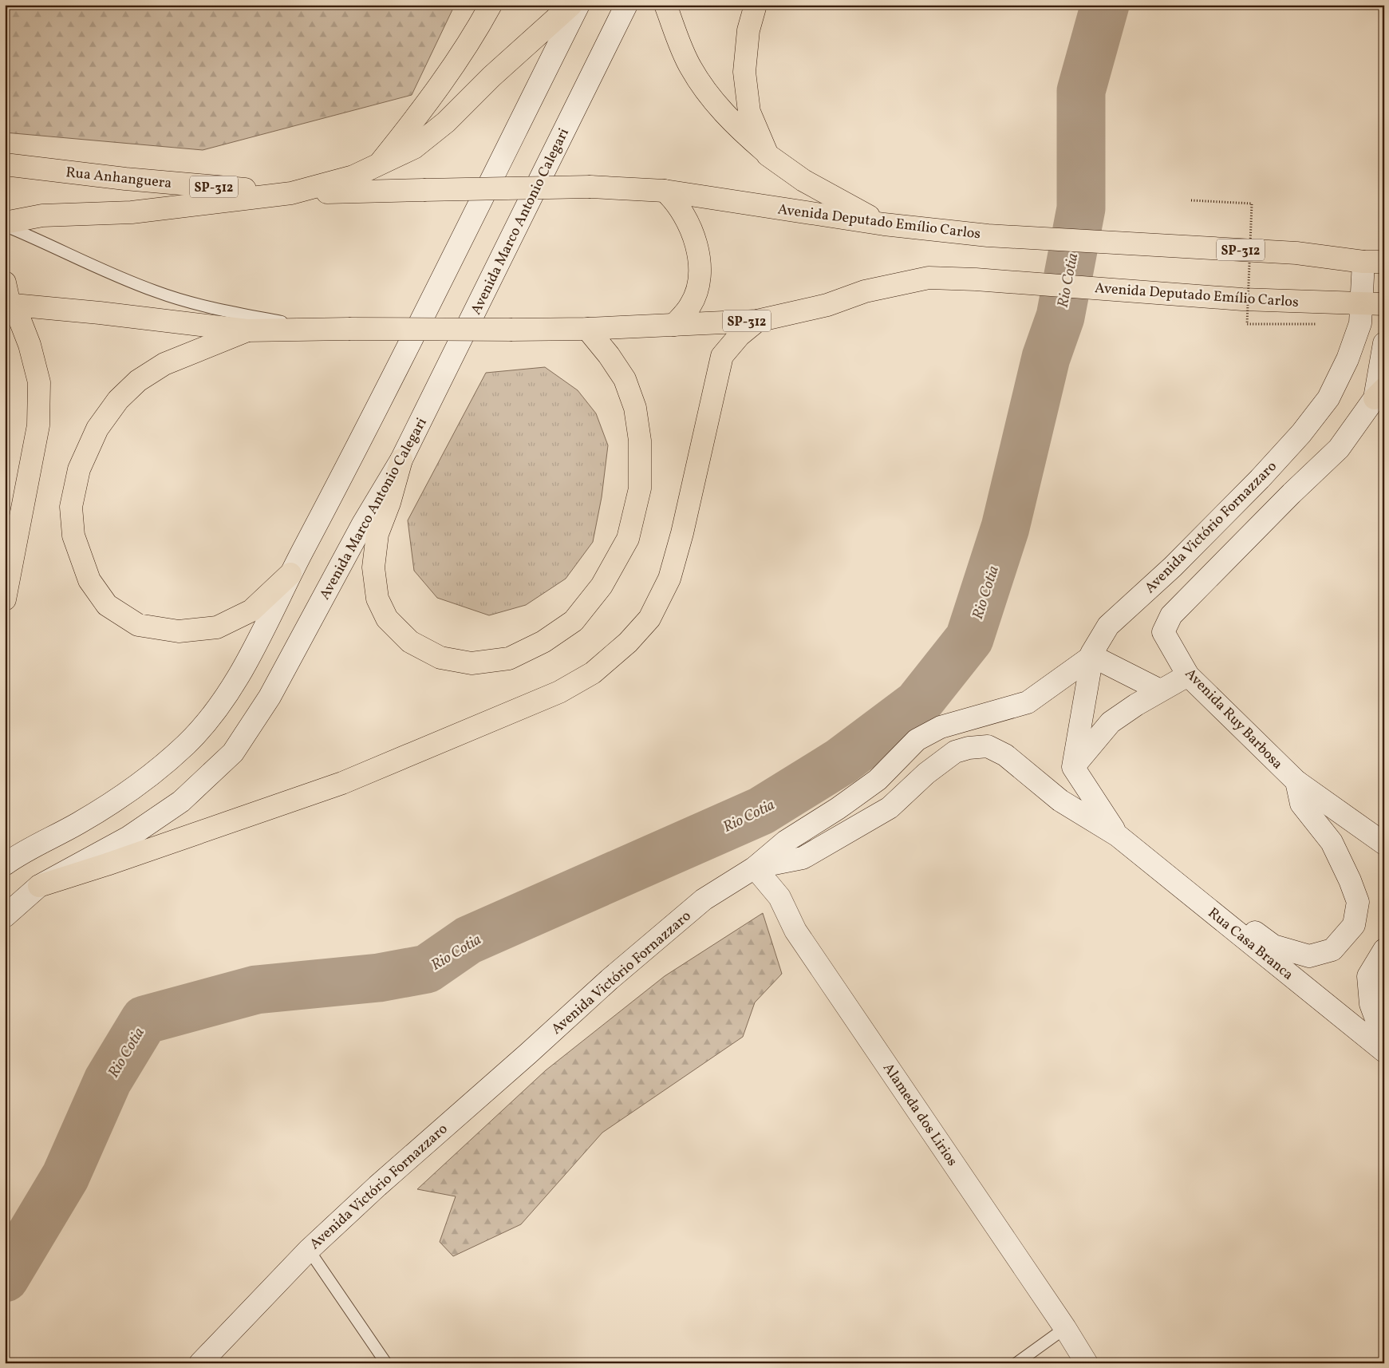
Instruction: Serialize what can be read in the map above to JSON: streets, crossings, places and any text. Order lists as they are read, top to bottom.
{
  "streets": {
    "main road": [
      "Rua Anhanguera",
      "SP-312",
      "Avenida Marco Antonio Calegari",
      "Avenida Deputado Emílio Carlos",
      "Avenida Victório Fornazzaro",
      "Avenida Ruy Barbosa",
      "Rua Casa Branca",
      "Alameda dos Lirios"
    ]
  },
  "crossings": [
    ["Rua Anhanguera", "Avenida Deputado Emílio Carlos"],
    ["SP-312", "Avenida Deputado Emílio Carlos"],
    ["Avenida Deputado Emílio Carlos", "Avenida Victório Fornazzaro"],
    ["Avenida Victório Fornazzaro", "Alameda dos Lirios"]
  ],
  "water": ["Rio Cotia"]
}
